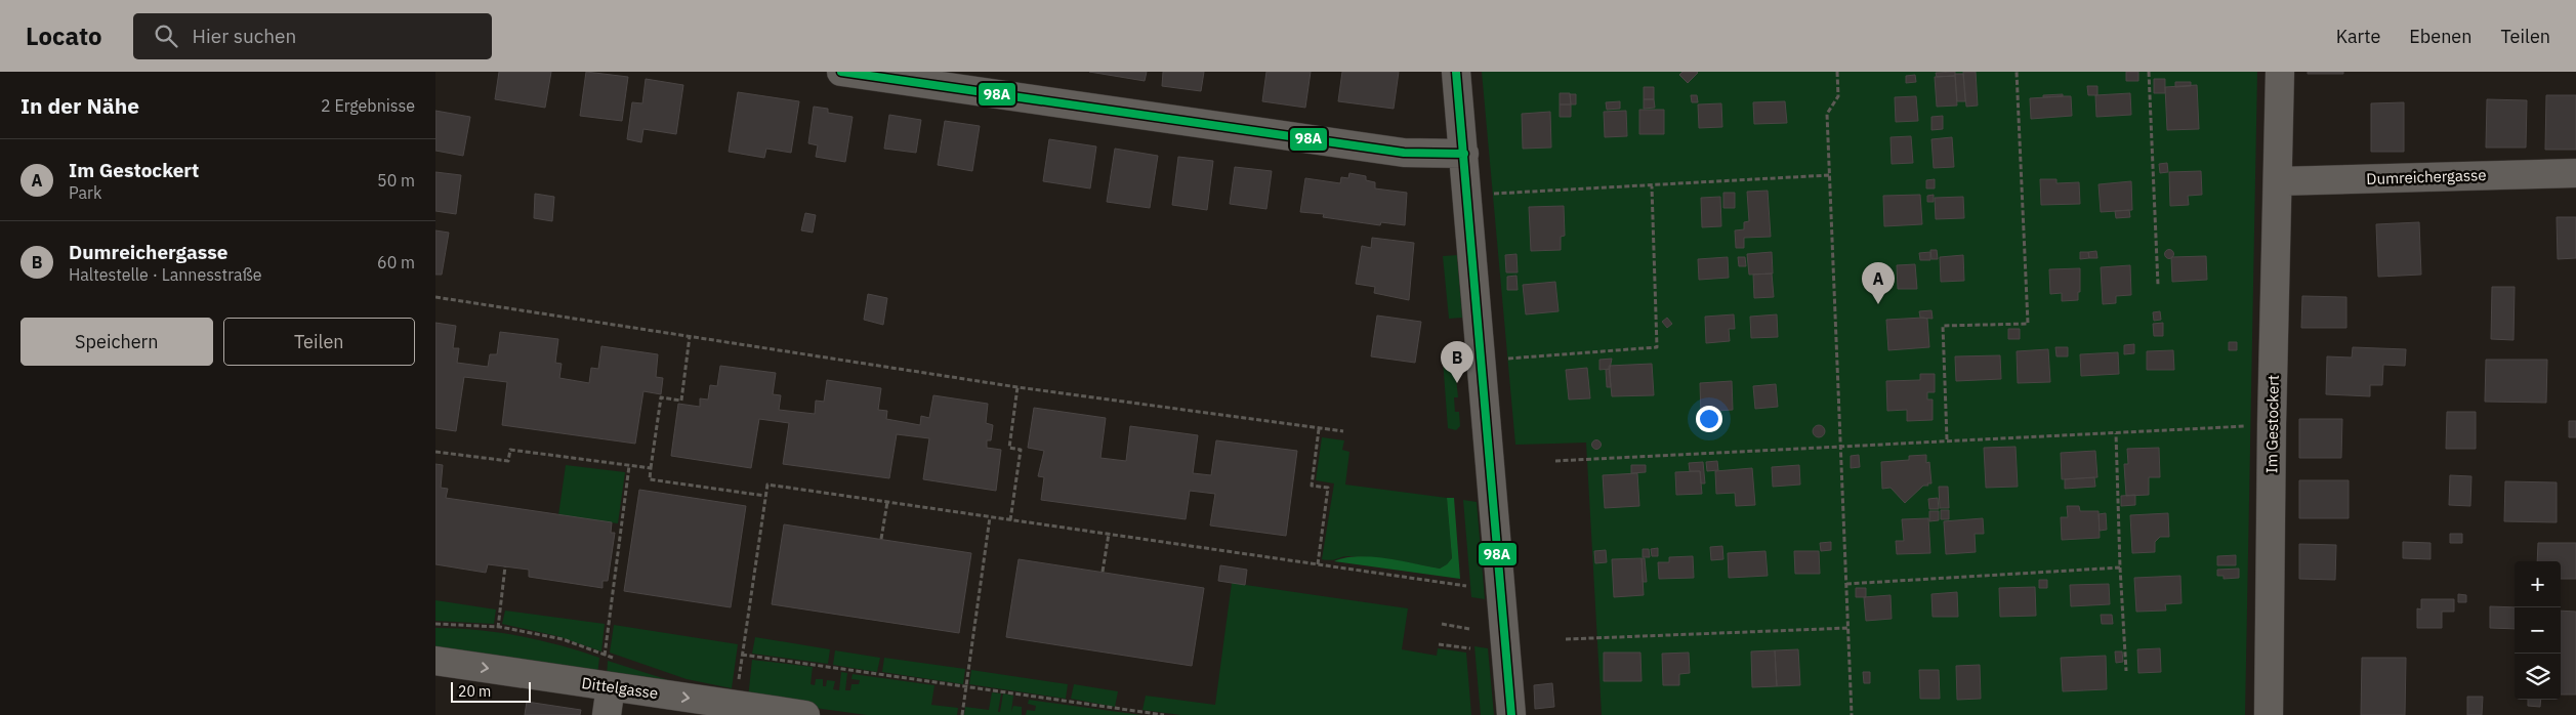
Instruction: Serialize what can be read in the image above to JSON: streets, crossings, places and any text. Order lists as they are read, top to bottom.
{
  "streets": {
    "street": ["Dumreichergasse", "Im Gestockert", "Dittelgasse"]
  },
  "crossings": [
    ["Dumreichergasse", "Im Gestockert"]
  ],
  "one_way": ["Dittelgasse"],
  "lines": ["transit line 98A"],
  "scale_bar": "20 m",
  "page": {
    "header": "Locato",
    "search": "Hier suchen",
    "nav": ["Karte", "Ebenen", "Teilen"],
    "heading": ["In der Nähe", "2 Ergebnisse"],
    "list": [
      {
        "mark": "A",
        "name": "Im Gestockert",
        "note": "Park",
        "value": "50 m"
      },
      {
        "mark": "B",
        "name": "Dumreichergasse",
        "note": "Haltestelle · Lannesstraße",
        "value": "60 m"
      }
    ],
    "pins": ["A", "B"],
    "buttons": ["Speichern", "Teilen"],
    "map_buttons": ["+", "−"],
    "scale": "20 m"
  }
}
